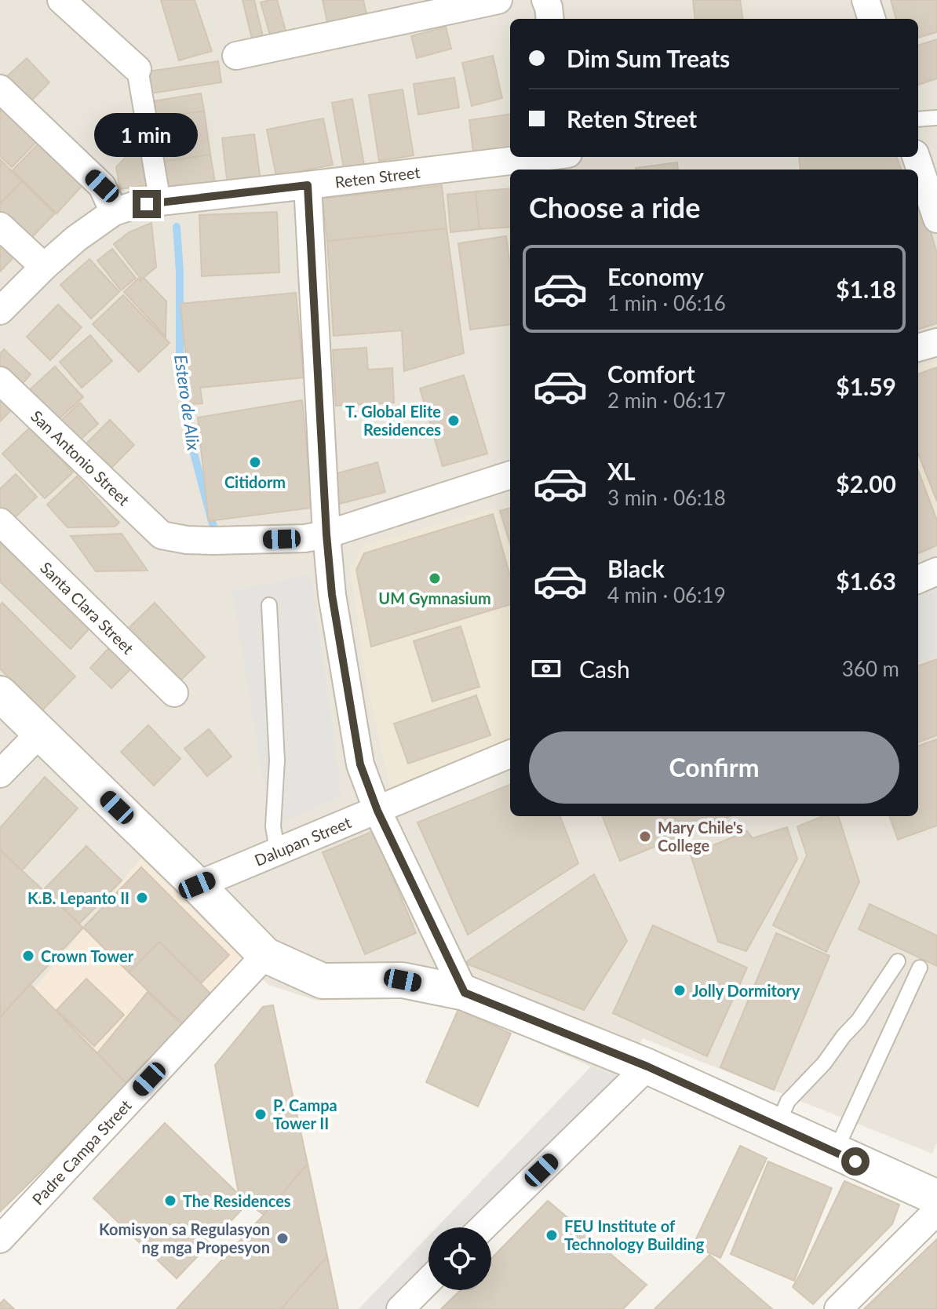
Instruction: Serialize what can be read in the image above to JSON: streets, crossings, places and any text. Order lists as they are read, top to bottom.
{
  "streets": {
    "street": [
      "Reten Street",
      "San Antonio Street",
      "Santa Clara Street",
      "Dalupan Street",
      "Padre Campa Street"
    ]
  },
  "water": ["Estero de Alix"],
  "places": [
    "T. Global Elite Residences",
    "Citidorm",
    "UM Gymnasium",
    "Mary Chile's College",
    "K.B. Lepanto II",
    "Crown Tower",
    "Jolly Dormitory",
    "P. Campa Tower II",
    "The Residences",
    "FEU Institute of Technology Building",
    "Komisyon sa Regulasyon ng mga Propesyon"
  ],
  "page": {
    "banner": ["Dim Sum Treats", "Reten Street"],
    "bubble": "1 min",
    "heading": "Choose a ride",
    "list": [
      {
        "name": "Economy",
        "note": "1 min · 06:16",
        "value": "$1.18"
      },
      {
        "name": "Comfort",
        "note": "2 min · 06:17",
        "value": "$1.59"
      },
      {
        "name": "XL",
        "note": "3 min · 06:18",
        "value": "$2.00"
      },
      {
        "name": "Black",
        "note": "4 min · 06:19",
        "value": "$1.63"
      }
    ],
    "pay": ["Cash", "360 m"],
    "buttons": "Confirm"
  }
}
